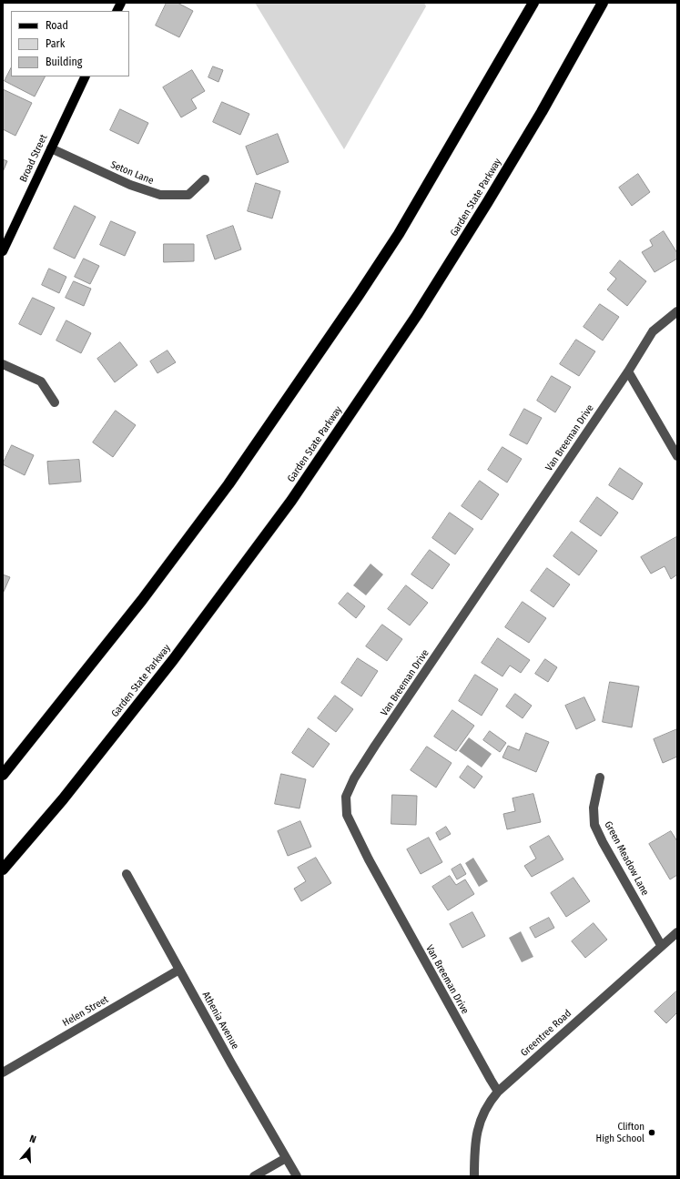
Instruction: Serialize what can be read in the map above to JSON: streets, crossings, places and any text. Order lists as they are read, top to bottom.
{
  "streets": {
    "highway": ["Garden State Parkway"],
    "main road": ["Broad Street"],
    "street": [
      "Seton Lane",
      "Van Breeman Drive",
      "Green Meadow Lane",
      "Helen Street",
      "Athenia Avenue",
      "Greentree Road"
    ]
  },
  "crossings": [
    ["Broad Street", "Seton Lane"],
    ["Van Breeman Drive", "Greentree Road"],
    ["Green Meadow Lane", "Greentree Road"],
    ["Helen Street", "Athenia Avenue"]
  ],
  "places": ["Clifton High School"],
  "legend": ["Road", "Park", "Building"],
  "north": "top"
}
